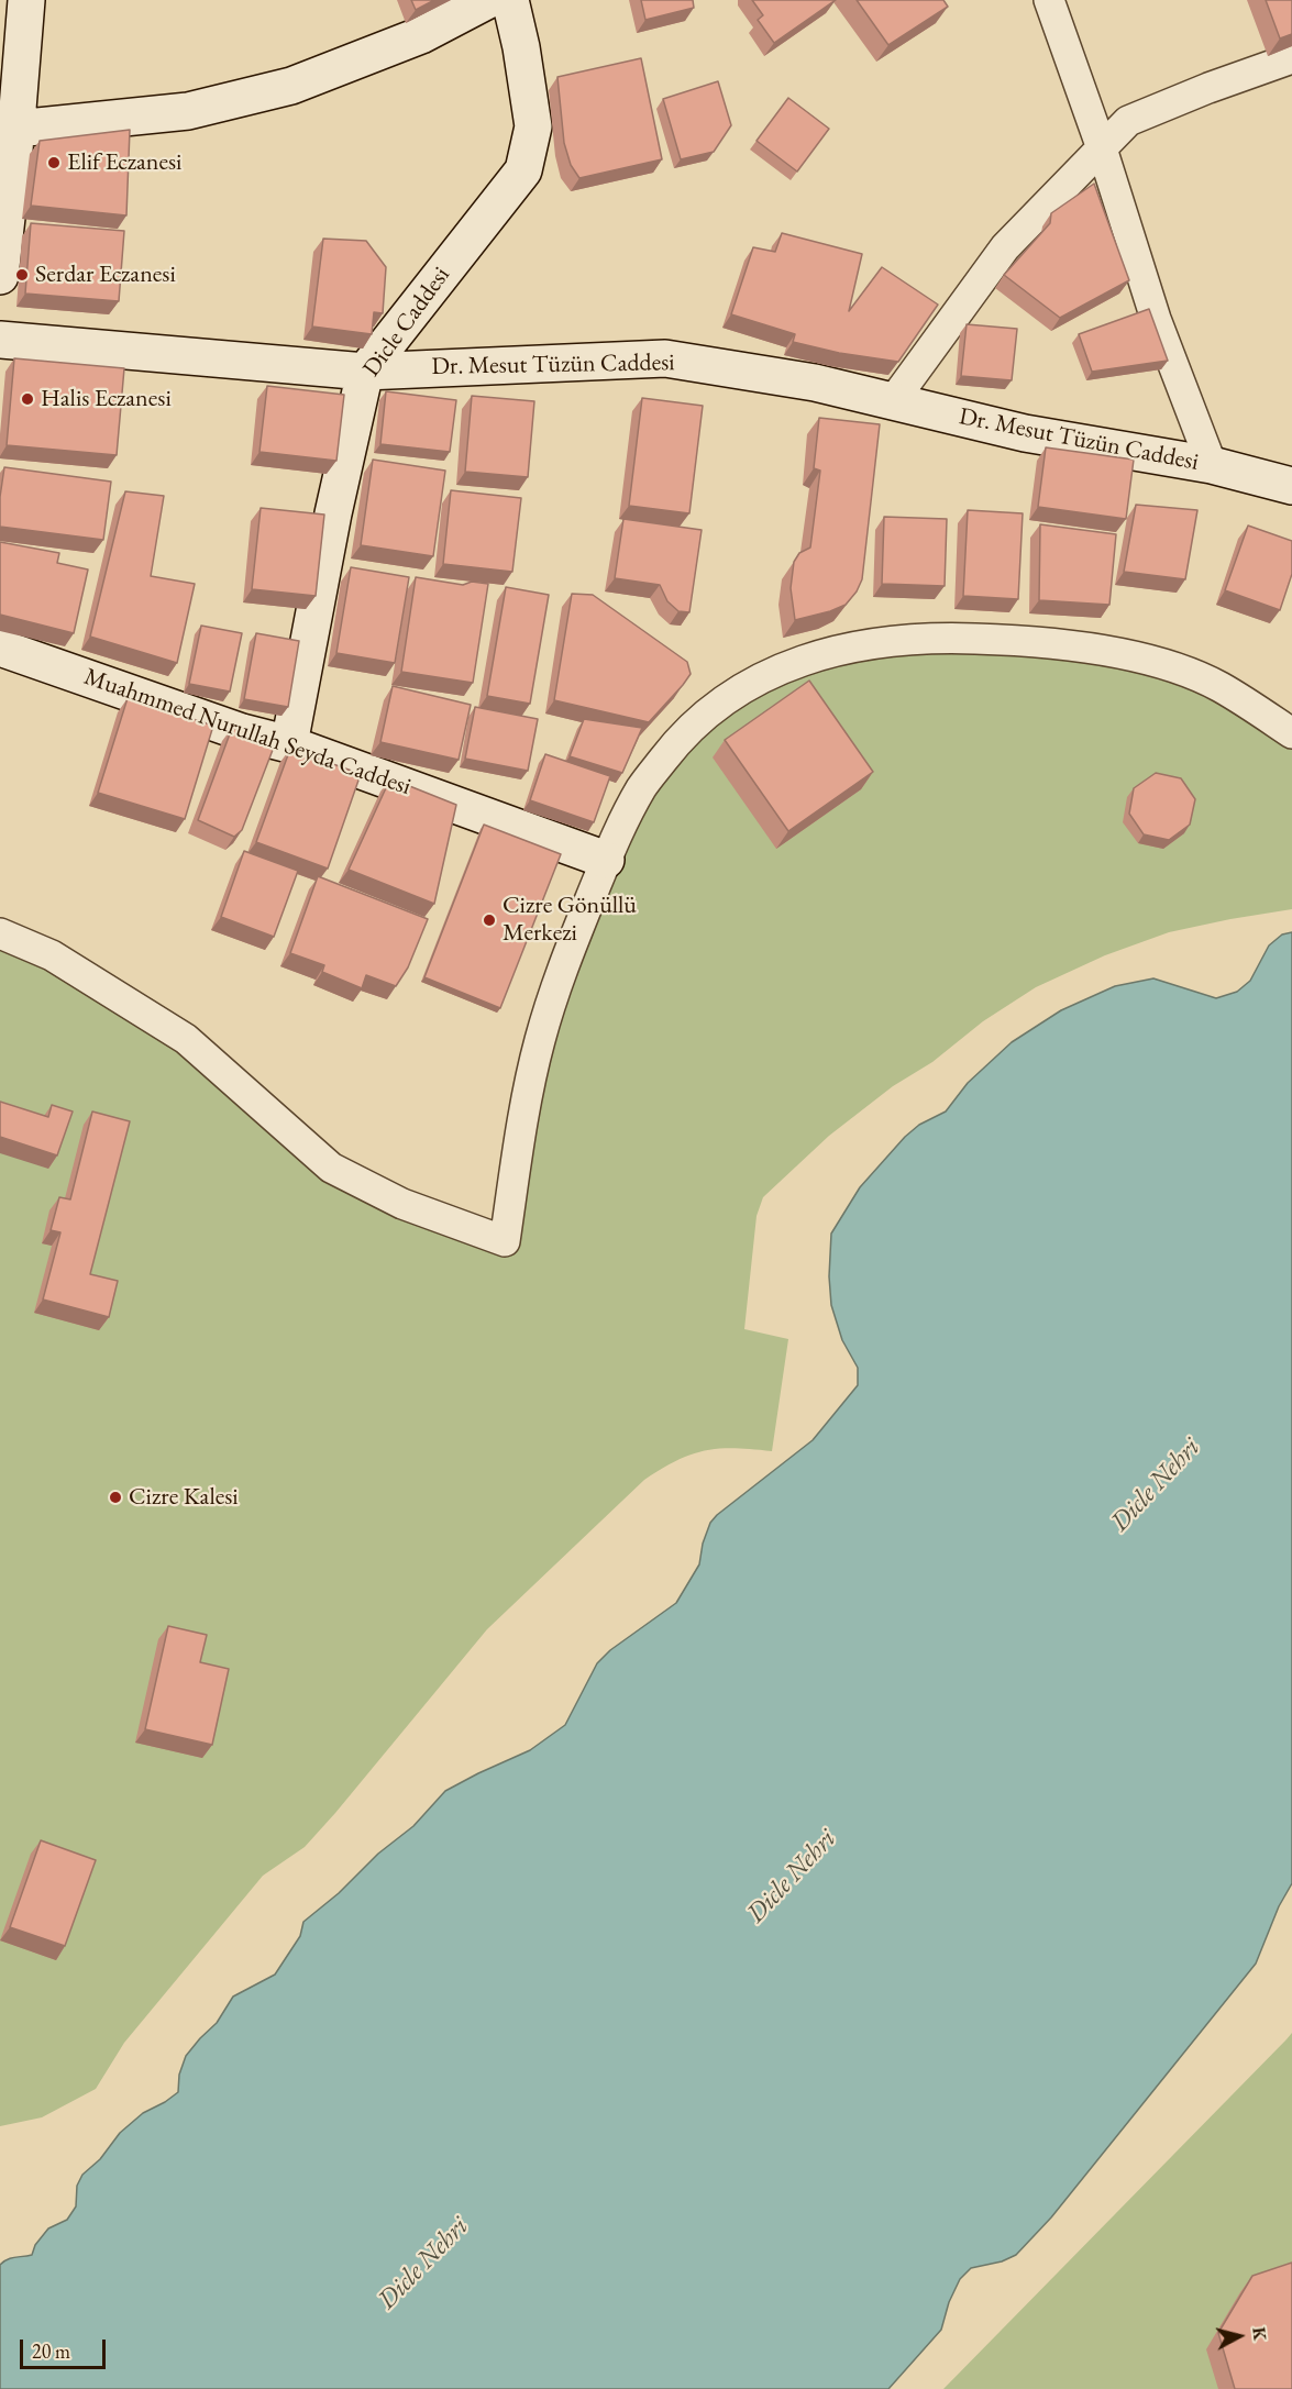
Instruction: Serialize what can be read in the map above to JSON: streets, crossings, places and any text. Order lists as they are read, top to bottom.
{
  "streets": {
    "street": ["Dicle Caddesi", "Dr. Mesut Tüzün Caddesi", "Muahmmed Nurullah Seyda Caddesi"]
  },
  "crossings": [
    ["Dicle Caddesi", "Dr. Mesut Tüzün Caddesi"],
    ["Dicle Caddesi", "Muahmmed Nurullah Seyda Caddesi"]
  ],
  "water": ["Dicle Nehri"],
  "places": [
    "Elif Eczanesi",
    "Serdar Eczanesi",
    "Halis Eczanesi",
    "Cizre Gönüllü Merkezi",
    "Cizre Kalesi"
  ],
  "scale_bar": "20 m",
  "north": "right"
}
